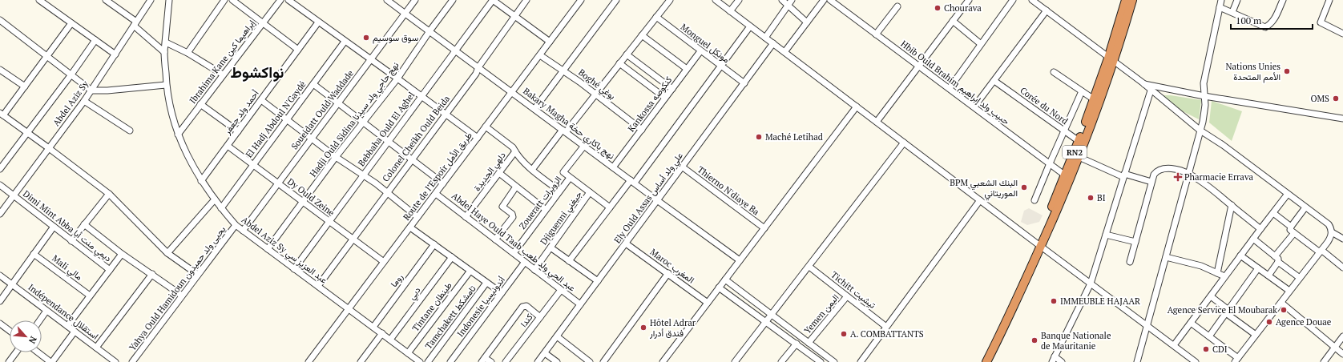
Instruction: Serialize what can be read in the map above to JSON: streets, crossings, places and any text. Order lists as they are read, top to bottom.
{
  "streets": {
    "highway": ["RN2"],
    "street": [
      "Monguel مونكل",
      "Ibrahima Kane إبراهيما كين",
      "Hbib Ould Brahim حبيب ولد إبراهيم",
      "Boghé بوغي",
      "Abdel Aziz Sy",
      "Kankossa كنكوصه",
      "Corée du Nord",
      "Soueidatt Ould Waddade",
      "أحمد ولد جعفر",
      "El Hadj Abdoul N'Gaydé",
      "Hadji Ould Sidina نهج حاجي ولد سيدنا",
      "Bakary Magha نهج باكاري حخة",
      "Bebbaha Ould El Aghel",
      "Colonel Cheikh Ould Beida",
      "دلهي الجديدة",
      "Route de l’Espoir طريق الأمل",
      "Thierno N'diaye Ba",
      "Dy Ould Zeine",
      "Ely Ould Assas علي ولد أساس",
      "Zoueratt الزويرات",
      "Djiguenni جيغني",
      "Dimi Mint Abba ديمي منت أبا",
      "Abdel Haye Ould Taab عبد الحي ولد طعب",
      "Abdel Aziz Sy عبد العزيز سي",
      "Maroc المغرب",
      "Mali مالي",
      "روما",
      "Yahya Ould Hamidoun يحيى ولد حميدون",
      "Tichitt تيشيت",
      "دبي",
      "Tintane طينطان",
      "Indonesie أندونيسيا",
      "Indépendance استقلال",
      "Yemen اليمن",
      "Tamchakett تامشكط",
      "كندا"
    ]
  },
  "crossings": [
    ["Monguel مونكل", "Kankossa كنكوصه"],
    ["Monguel مونكل", "Ely Ould Assas علي ولد أساس"],
    ["Ibrahima Kane إبراهيما كين", "Abdel Aziz Sy عبد العزيز سي"],
    ["Hbib Ould Brahim حبيب ولد إبراهيم", "RN2"],
    ["Boghé بوغي", "Kankossa كنكوصه"],
    ["Boghé بوغي", "Route de l’Espoir طريق الأمل"],
    ["Abdel Aziz Sy", "Dimi Mint Abba ديمي منت أبا"],
    ["Kankossa كنكوصه", "Bakary Magha نهج باكاري حخة"],
    ["Corée du Nord", "RN2"],
    ["Soueidatt Ould Waddade", "Bakary Magha نهج باكاري حخة"],
    ["Soueidatt Ould Waddade", "Dy Ould Zeine"],
    ["Soueidatt Ould Waddade", "Abdel Aziz Sy عبد العزيز سي"],
    ["أحمد ولد جعفر", "Dy Ould Zeine"],
    ["أحمد ولد جعفر", "Abdel Aziz Sy عبد العزيز سي"],
    ["El Hadj Abdoul N'Gaydé", "Dy Ould Zeine"],
    ["El Hadj Abdoul N'Gaydé", "Abdel Aziz Sy عبد العزيز سي"],
    ["Hadji Ould Sidina نهج حاجي ولد سيدنا", "Bakary Magha نهج باكاري حخة"],
    ["Hadji Ould Sidina نهج حاجي ولد سيدنا", "Dy Ould Zeine"],
    ["Hadji Ould Sidina نهج حاجي ولد سيدنا", "Abdel Aziz Sy عبد العزيز سي"],
    ["Bakary Magha نهج باكاري حخة", "Bebbaha Ould El Aghel"],
    ["Bakary Magha نهج باكاري حخة", "Colonel Cheikh Ould Beida"],
    ["Bakary Magha نهج باكاري حخة", "Route de l’Espoir طريق الأمل"],
    ["Bakary Magha نهج باكاري حخة", "Ely Ould Assas علي ولد أساس"],
    ["Bebbaha Ould El Aghel", "Dy Ould Zeine"],
    ["Bebbaha Ould El Aghel", "Abdel Aziz Sy عبد العزيز سي"],
    ["Colonel Cheikh Ould Beida", "Dy Ould Zeine"],
    ["Colonel Cheikh Ould Beida", "Abdel Aziz Sy عبد العزيز سي"],
    ["دلهي الجديدة", "Abdel Haye Ould Taab عبد الحي ولد طعب"],
    ["Route de l’Espoir طريق الأمل", "Dy Ould Zeine"],
    ["Route de l’Espoir طريق الأمل", "Abdel Haye Ould Taab عبد الحي ولد طعب"],
    ["Route de l’Espoir طريق الأمل", "Abdel Aziz Sy عبد العزيز سي"],
    ["Thierno N'diaye Ba", "Ely Ould Assas علي ولد أساس"],
    ["Ely Ould Assas علي ولد أساس", "Abdel Haye Ould Taab عبد الحي ولد طعب"],
    ["Ely Ould Assas علي ولد أساس", "Maroc المغرب"],
    ["Zoueratt الزويرات", "Abdel Haye Ould Taab عبد الحي ولد طعب"],
    ["Djiguenni جيغني", "Abdel Haye Ould Taab عبد الحي ولد طعب"],
    ["Dimi Mint Abba ديمي منت أبا", "Yahya Ould Hamidoun يحيى ولد حميدون"],
    ["Abdel Haye Ould Taab عبد الحي ولد طعب", "Indonesie أندونيسيا"],
    ["Abdel Haye Ould Taab عبد الحي ولد طعب", "كندا"],
    ["Abdel Aziz Sy عبد العزيز سي", "روما"],
    ["Abdel Aziz Sy عبد العزيز سي", "Yahya Ould Hamidoun يحيى ولد حميدون"],
    ["Abdel Aziz Sy عبد العزيز سي", "دبي"],
    ["Abdel Aziz Sy عبد العزيز سي", "Tintane طينطان"],
    ["Tichitt تيشيت", "Yemen اليمن"]
  ],
  "districts": ["نواكشوط"],
  "places": {
    "other": [
      "Chourava",
      "سوق سوسيم",
      "Nations Unies الأمم المتحدة",
      "OMS",
      "Maché Letihad",
      "BPM البنك الشعبي الموريتاني",
      "BI",
      "IMMEUBLE HAJAAR",
      "Agence Service El Moubarak",
      "Agence Douae",
      "Hôtel Adrar فندق أدرار",
      "A. COMBATTANTS",
      "Banque Nationale de Mauritanie",
      "CDI"
    ],
    "health": ["Pharmacie Errava"]
  },
  "scale_bar": "100 m",
  "north": "bottom right"
}
